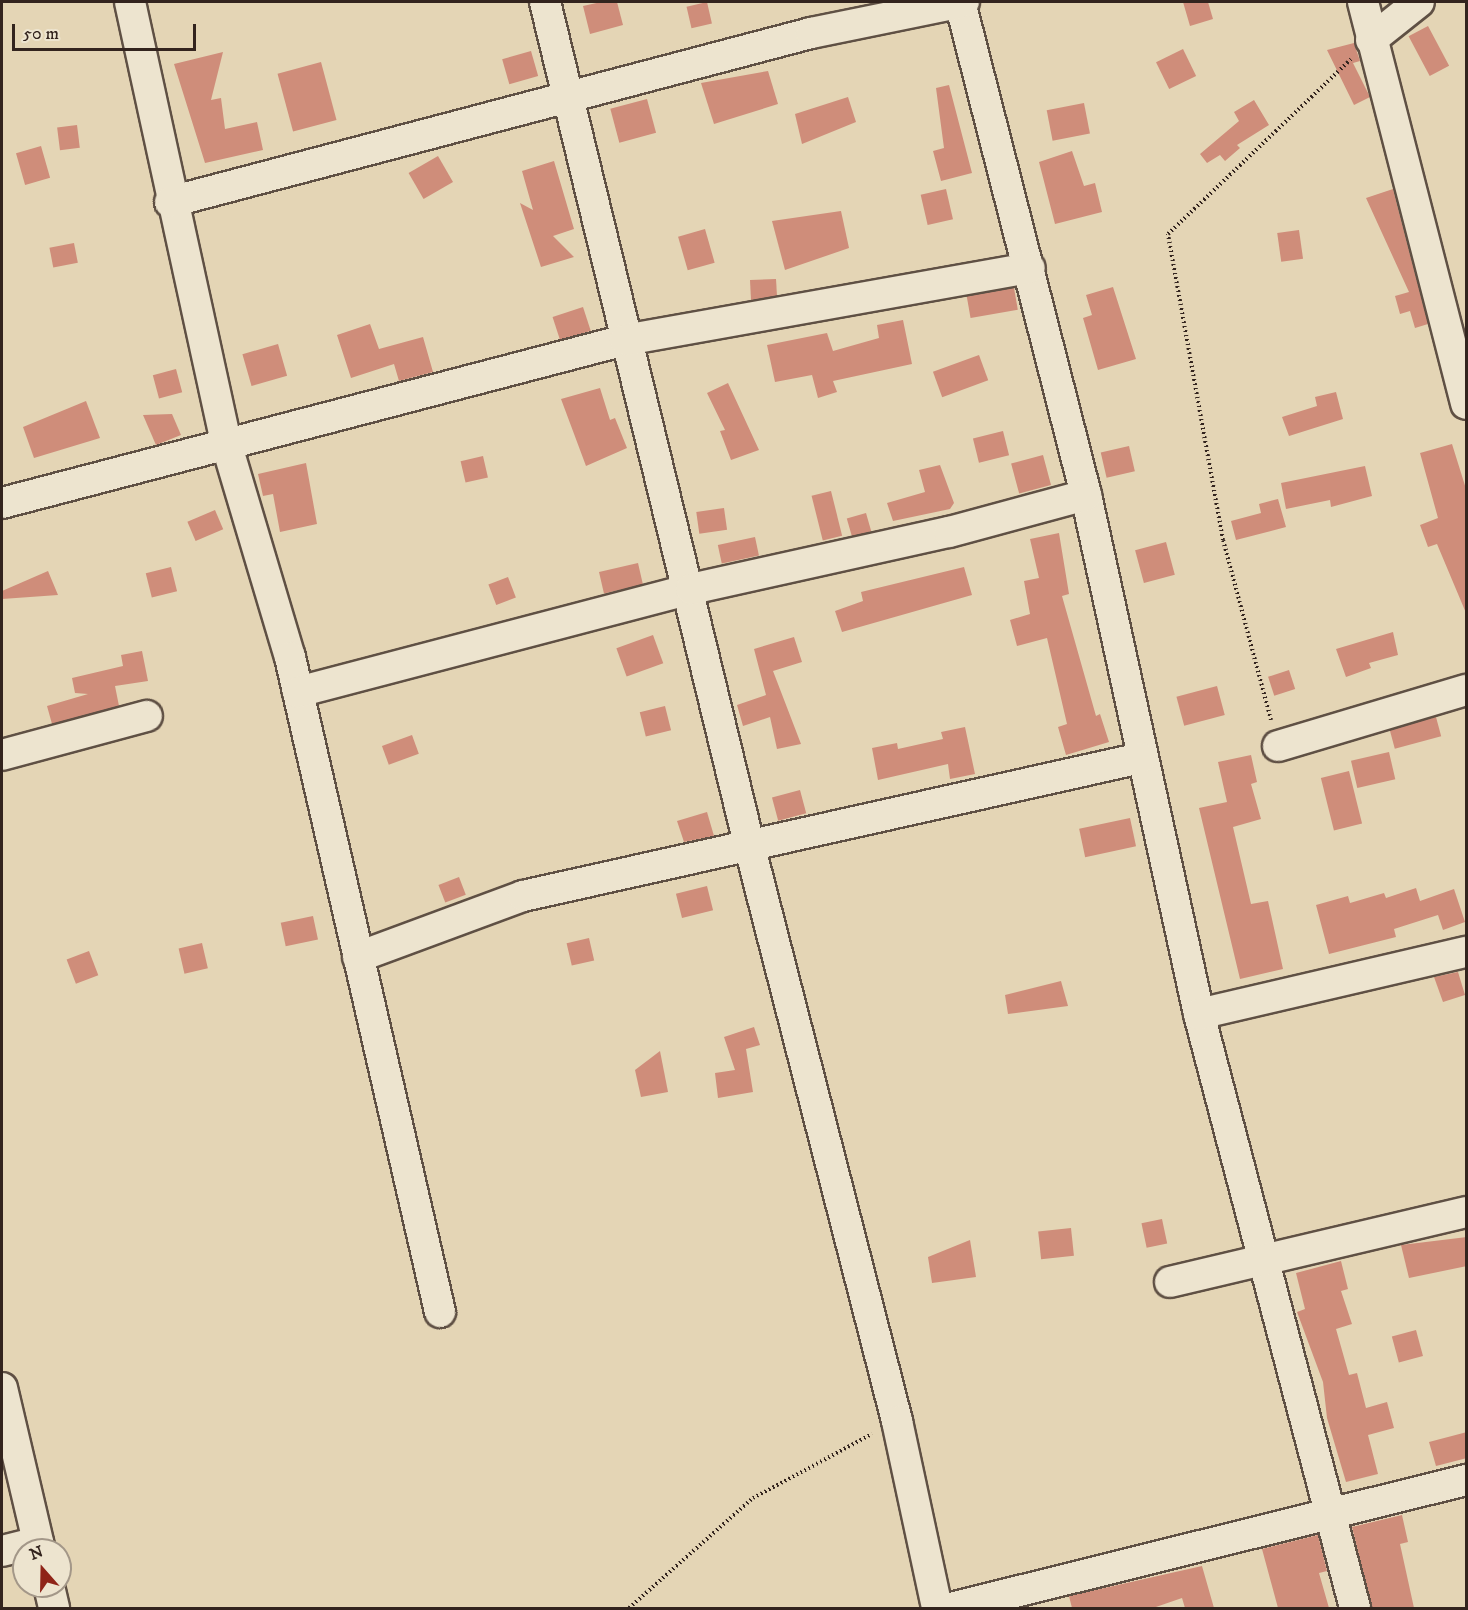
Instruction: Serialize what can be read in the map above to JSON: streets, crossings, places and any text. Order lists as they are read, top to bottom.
{
  "scale_bar": "50 m",
  "north": "top"
}
